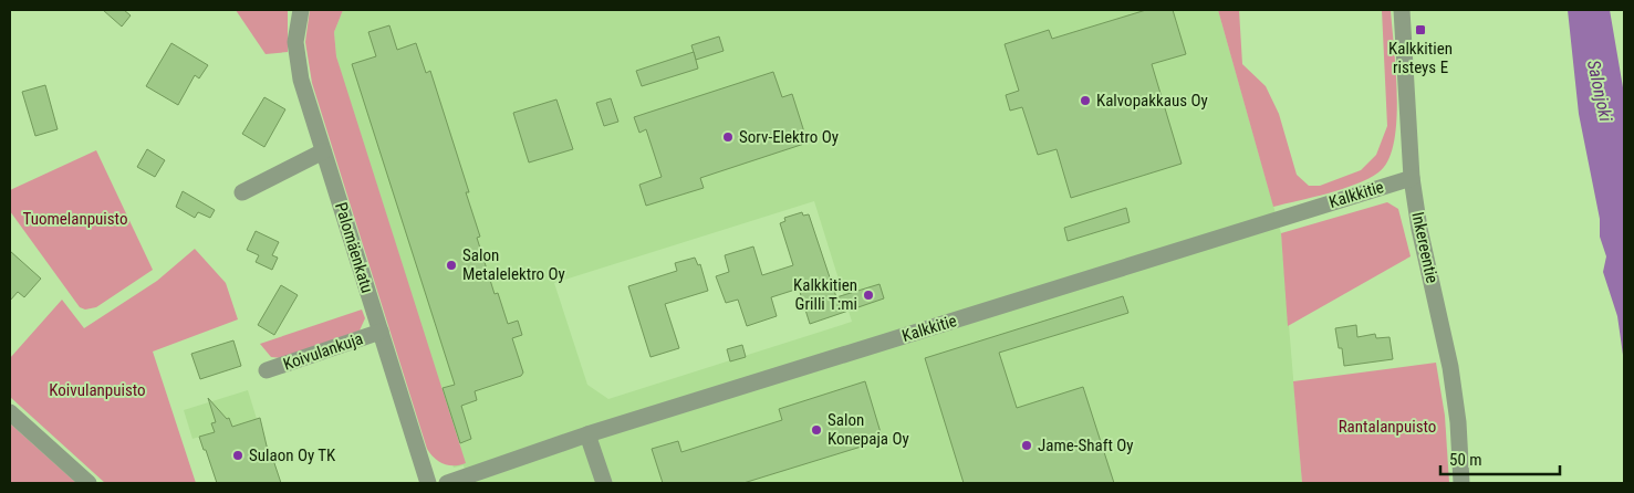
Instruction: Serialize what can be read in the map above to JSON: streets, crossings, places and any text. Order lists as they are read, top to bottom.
{
  "streets": {
    "street": [
      "Kalkkitie",
      "Palomäenkatu",
      "Inkereentie",
      "Koivulankuja"
    ]
  },
  "crossings": [
    ["Kalkkitie", "Inkereentie"],
    ["Palomäenkatu", "Koivulankuja"]
  ],
  "water": ["Salonjoki"],
  "parks": ["Tuomelanpuisto", "Koivulanpuisto", "Rantalanpuisto"],
  "places": {
    "transit": ["Kalkkitien risteys E"],
    "other": [
      "Kalvopakkaus Oy",
      "Sorv-Elektro Oy",
      "Salon Metalelektro Oy",
      "Kalkkitien Grilli T:mi",
      "Salon Konepaja Oy",
      "Jame-Shaft Oy",
      "Sulaon Oy TK"
    ]
  },
  "scale_bar": "50 m"
}
